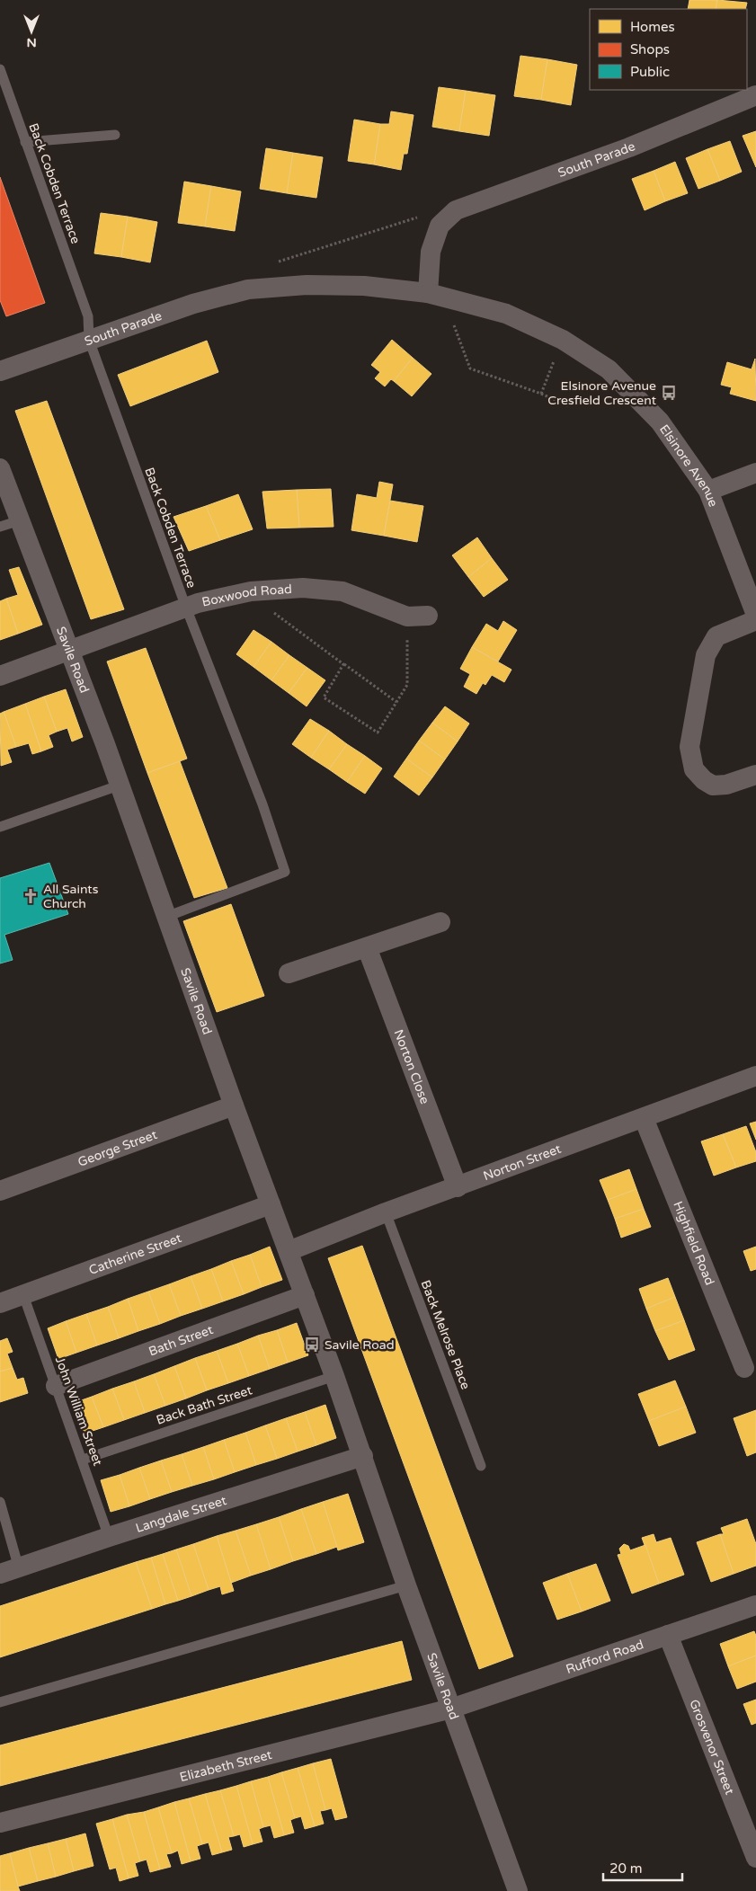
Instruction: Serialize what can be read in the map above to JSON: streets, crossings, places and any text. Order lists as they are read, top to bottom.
{
  "streets": {
    "street": [
      "South Parade",
      "Elsinore Avenue",
      "Boxwood Road",
      "Savile Road",
      "Norton Close",
      "George Street",
      "Norton Street",
      "Highfield Road",
      "Catherine Street",
      "Bath Street",
      "Langdale Street",
      "Rufford Road",
      "Grosvenor Street",
      "Elizabeth Street"
    ],
    "lane": [
      "Back Cobden Terrace",
      "Back Melrose Place",
      "Back Bath Street",
      "John William Street"
    ]
  },
  "crossings": [
    ["South Parade", "Back Cobden Terrace"],
    ["South Parade", "Elsinore Avenue"],
    ["Back Cobden Terrace", "Boxwood Road"],
    ["Back Cobden Terrace", "Savile Road"],
    ["Boxwood Road", "Savile Road"],
    ["Savile Road", "George Street"],
    ["Savile Road", "Norton Street"],
    ["Savile Road", "Catherine Street"],
    ["Savile Road", "Bath Street"],
    ["Savile Road", "Back Bath Street"],
    ["Savile Road", "Langdale Street"],
    ["Savile Road", "Rufford Road"],
    ["Savile Road", "Elizabeth Street"],
    ["Norton Close", "Norton Street"],
    ["Norton Street", "Highfield Road"],
    ["Norton Street", "Back Melrose Place"],
    ["Catherine Street", "John William Street"],
    ["Bath Street", "John William Street"],
    ["Back Bath Street", "John William Street"],
    ["John William Street", "Langdale Street"],
    ["Rufford Road", "Grosvenor Street"],
    ["Rufford Road", "Elizabeth Street"]
  ],
  "places": {
    "bus stop": ["Elsinore Avenue Cresfield Crescent", "Savile Road"],
    "church": ["All Saints Church"]
  },
  "legend": ["Homes", "Shops", "Public"],
  "scale_bar": "20 m",
  "north": "bottom"
}
